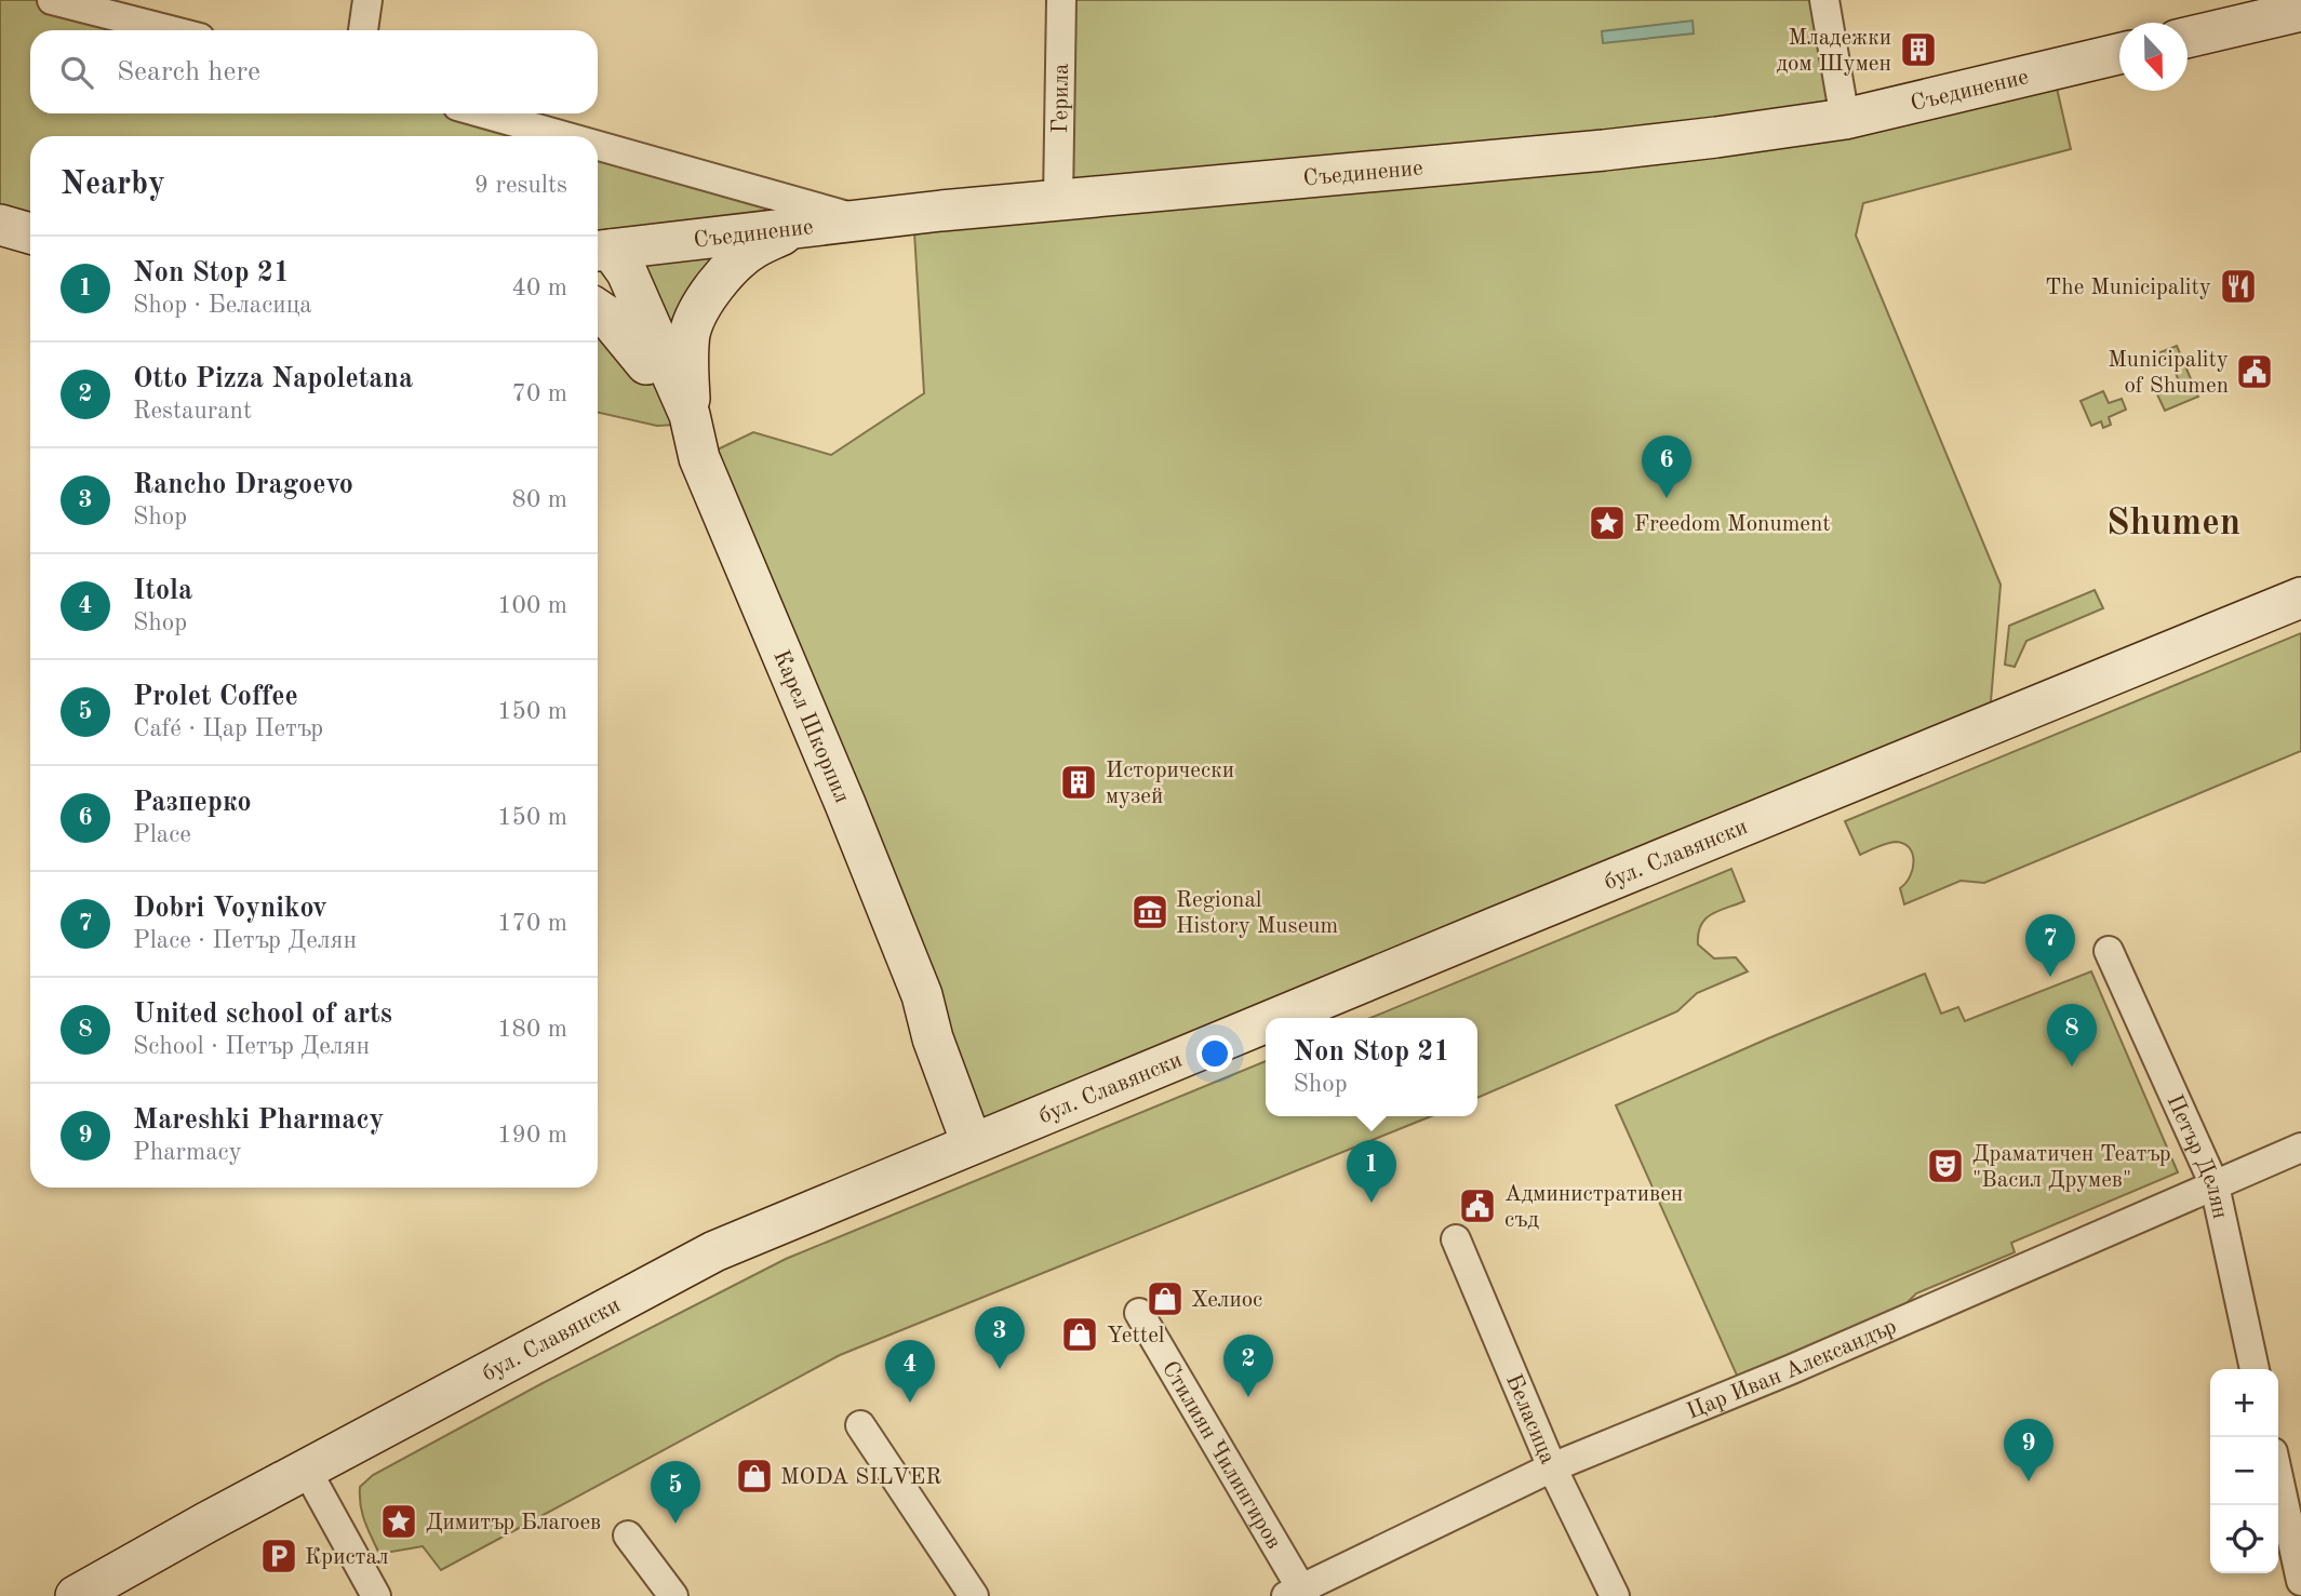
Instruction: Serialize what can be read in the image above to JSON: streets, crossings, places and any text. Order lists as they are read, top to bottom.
{
  "streets": {
    "street": [
      "Съединение",
      "Герила",
      "Карел Шкорпил",
      "бул. Славянски",
      "Петър Делян",
      "Цар Иван Александър",
      "Беласица",
      "Стилиян Чилингиров"
    ]
  },
  "crossings": [
    ["Съединение", "Герила"],
    ["Съединение", "Карел Шкорпил"],
    ["Карел Шкорпил", "бул. Славянски"],
    ["Петър Делян", "Цар Иван Александър"],
    ["Цар Иван Александър", "Беласица"],
    ["Цар Иван Александър", "Стилиян Чилингиров"]
  ],
  "districts": ["Shumen"],
  "places": {
    "building": ["Младежки дом Шумен", "Исторически музей"],
    "restaurant": ["The Municipality"],
    "public building": ["Municipality of Shumen", "Административен съд"],
    "place": ["Freedom Monument", "Димитър Благоев"],
    "museum": ["Regional History Museum"],
    "theatre": ["Драматичен Театър \"Васил Друмев\""],
    "shop": ["Хелиос", "Yettel", "MODA SILVER"],
    "parking": ["Кристал"]
  },
  "north": "bottom",
  "page": {
    "search": "Search here",
    "heading": ["Nearby", "9 results"],
    "list": [
      {
        "mark": "1",
        "name": "Non Stop 21",
        "note": "Shop · Беласица",
        "value": "40 m"
      },
      {
        "mark": "2",
        "name": "Otto Pizza Napoletana",
        "note": "Restaurant",
        "value": "70 m"
      },
      {
        "mark": "3",
        "name": "Rancho Dragoevo",
        "note": "Shop",
        "value": "80 m"
      },
      {
        "mark": "4",
        "name": "Itola",
        "note": "Shop",
        "value": "100 m"
      },
      {
        "mark": "5",
        "name": "Prolet Coffee",
        "note": "Café · Цар Петър",
        "value": "150 m"
      },
      {
        "mark": "6",
        "name": "Разперко",
        "note": "Place",
        "value": "150 m"
      },
      {
        "mark": "7",
        "name": "Dobri Voynikov",
        "note": "Place · Петър Делян",
        "value": "170 m"
      },
      {
        "mark": "8",
        "name": "United school of arts",
        "note": "School · Петър Делян",
        "value": "180 m"
      },
      {
        "mark": "9",
        "name": "Mareshki Pharmacy",
        "note": "Pharmacy",
        "value": "190 m"
      }
    ],
    "pins": [
      "6",
      "7",
      "8",
      "1",
      "3",
      "2",
      "4",
      "9",
      "5"
    ],
    "popup": ["Non Stop 21", "Shop"],
    "map_buttons": ["+", "−"]
  }
}
